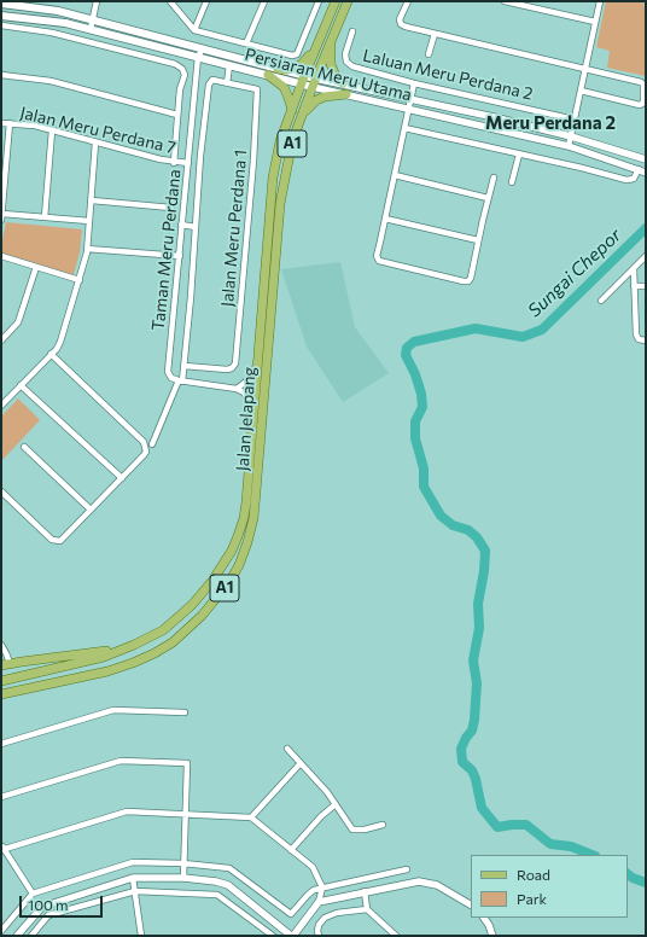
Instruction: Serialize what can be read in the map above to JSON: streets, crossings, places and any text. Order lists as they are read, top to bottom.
{
  "streets": {
    "main road": ["Persiaran Meru Utama", "A1", "Jalan Jelapang"],
    "street": [
      "Laluan Meru Perdana 2",
      "Jalan Meru Perdana 7",
      "Jalan Meru Perdana 1",
      "Taman Meru Perdana"
    ]
  },
  "crossings": [
    ["Persiaran Meru Utama", "Taman Meru Perdana"],
    ["Persiaran Meru Utama", "Jalan Jelapang"],
    ["Jalan Meru Perdana 7", "Taman Meru Perdana"]
  ],
  "districts": ["Meru Perdana 2"],
  "water": ["Sungai Chepor"],
  "legend": ["Road", "Park"],
  "scale_bar": "100 m"
}
